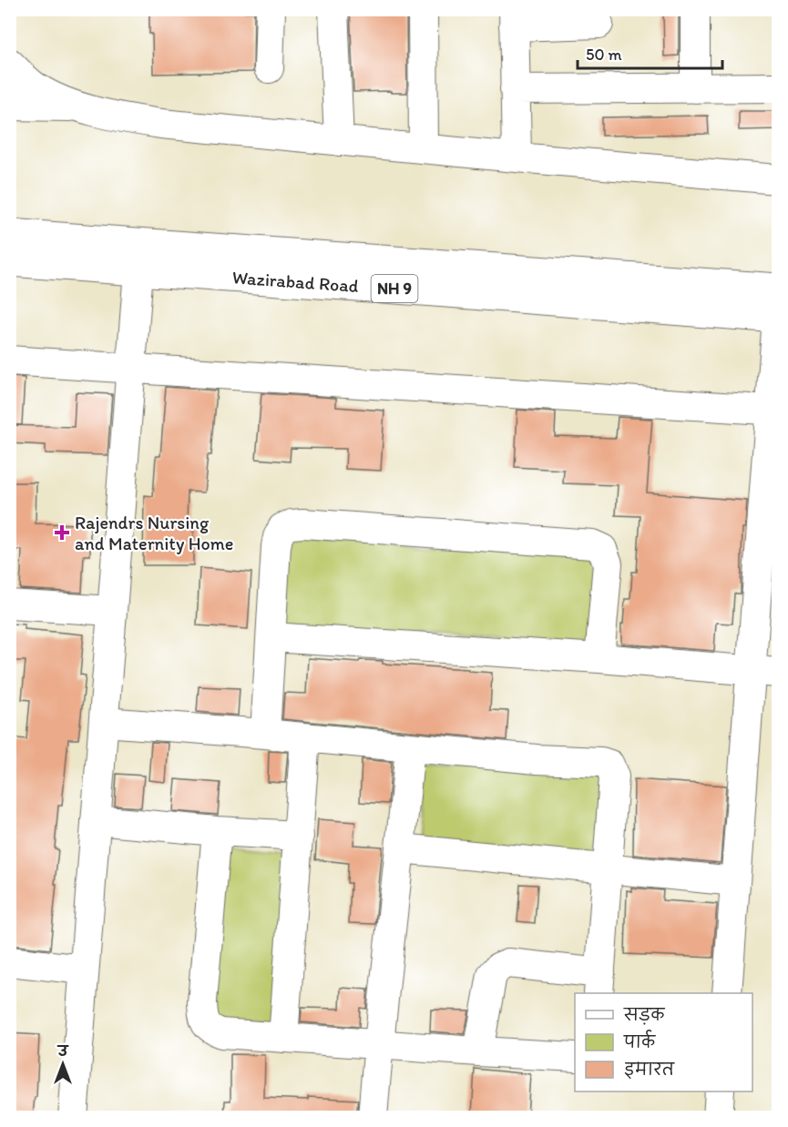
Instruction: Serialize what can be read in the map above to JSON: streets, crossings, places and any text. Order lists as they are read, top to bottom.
{
  "streets": {
    "highway": ["Wazirabad Road", "NH 9"]
  },
  "places": {
    "health": ["Rajendrs Nursing and Maternity Home"]
  },
  "legend": ["सड़क", "पार्क", "इमारत"],
  "scale_bar": "50 m",
  "north": "top"
}
